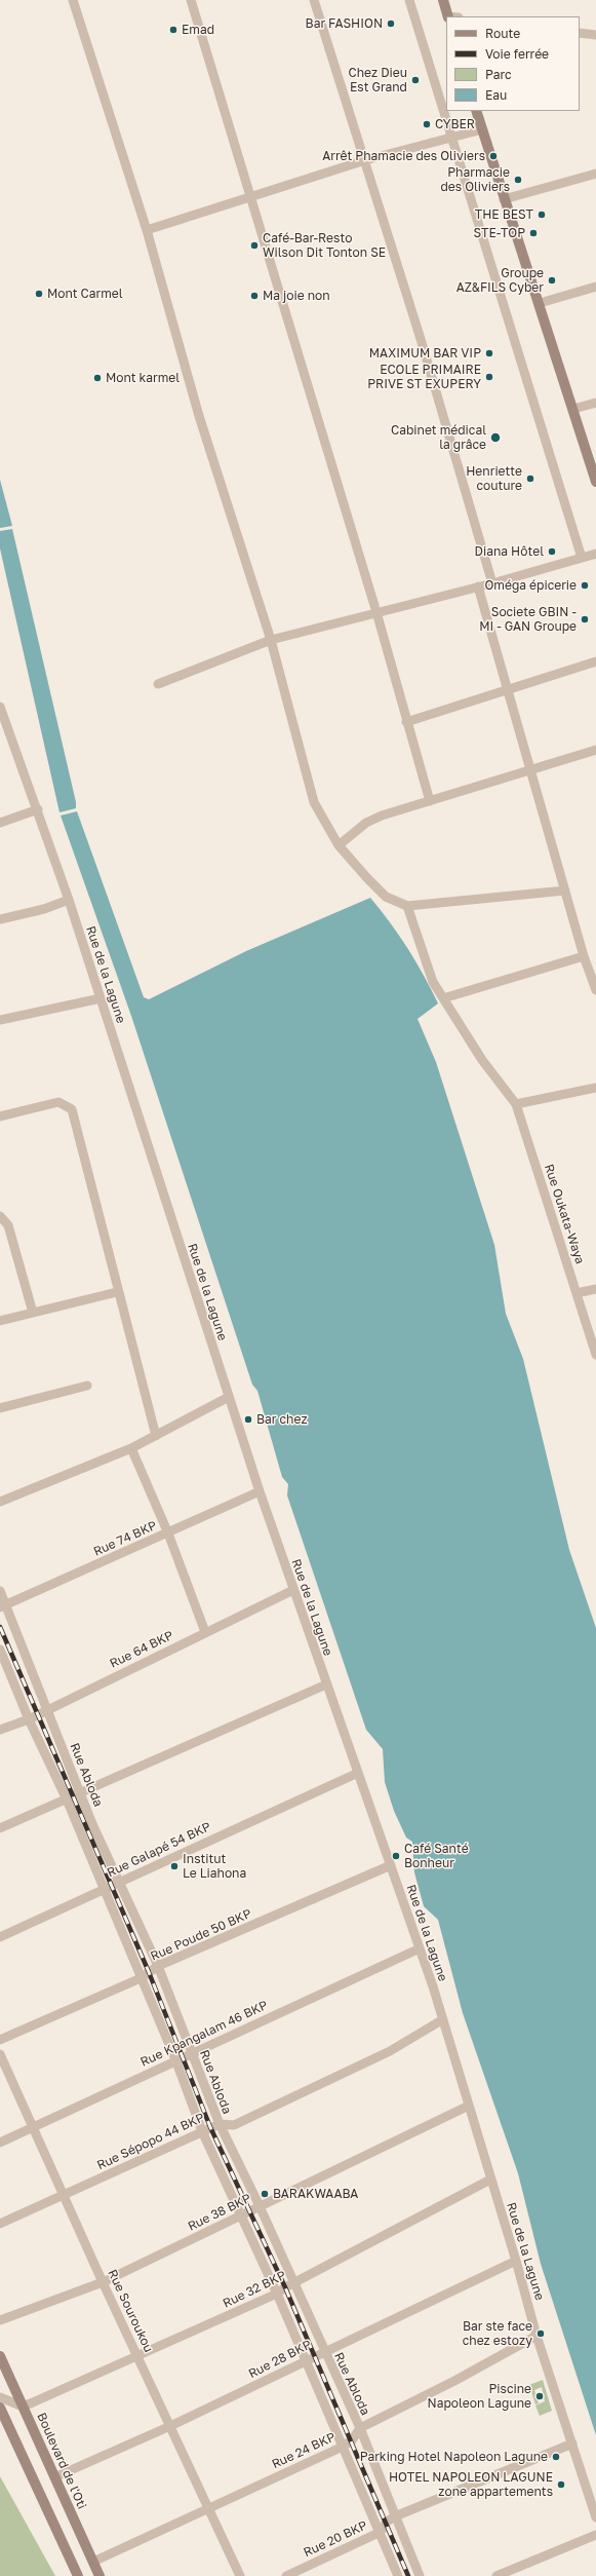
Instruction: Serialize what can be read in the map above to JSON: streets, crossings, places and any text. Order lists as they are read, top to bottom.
{
  "streets": {
    "main road": ["Boulevard de l'Oti"],
    "street": [
      "Rue de la Lagune",
      "Rue Oukata-Waya",
      "Rue 74 BKP",
      "Rue 64 BKP",
      "Rue Abloda",
      "Rue Galapé 54 BKP",
      "Rue Poude 50 BKP",
      "Rue Kpangalam 46 BKP",
      "Rue Sépopo 44 BKP",
      "Rue 38 BKP",
      "Rue 32 BKP",
      "Rue Souroukou",
      "Rue 28 BKP",
      "Rue 24 BKP",
      "Rue 20 BKP"
    ]
  },
  "crossings": [
    ["Rue de la Lagune", "Rue 74 BKP"],
    ["Rue de la Lagune", "Rue 64 BKP"],
    ["Rue de la Lagune", "Rue Galapé 54 BKP"],
    ["Rue de la Lagune", "Rue Poude 50 BKP"],
    ["Rue de la Lagune", "Rue Kpangalam 46 BKP"],
    ["Rue de la Lagune", "Rue Sépopo 44 BKP"],
    ["Rue de la Lagune", "Rue 38 BKP"],
    ["Rue de la Lagune", "Rue 32 BKP"],
    ["Rue de la Lagune", "Rue 28 BKP"],
    ["Rue de la Lagune", "Rue 24 BKP"],
    ["Rue de la Lagune", "Rue 20 BKP"],
    ["Rue 74 BKP", "Rue Abloda"],
    ["Rue 64 BKP", "Rue Abloda"],
    ["Rue Abloda", "Rue Galapé 54 BKP"],
    ["Rue Abloda", "Rue Poude 50 BKP"],
    ["Rue Abloda", "Rue Kpangalam 46 BKP"],
    ["Rue Abloda", "Rue Sépopo 44 BKP"],
    ["Rue Abloda", "Rue 38 BKP"],
    ["Rue Abloda", "Rue 32 BKP"],
    ["Rue Abloda", "Rue 28 BKP"],
    ["Rue Abloda", "Rue 24 BKP"],
    ["Rue Abloda", "Rue 20 BKP"],
    ["Rue Kpangalam 46 BKP", "Rue Souroukou"],
    ["Rue Sépopo 44 BKP", "Rue Souroukou"],
    ["Rue 38 BKP", "Rue Souroukou"],
    ["Rue 32 BKP", "Rue Souroukou"],
    ["Rue 32 BKP", "Boulevard de l'Oti"],
    ["Rue Souroukou", "Rue 28 BKP"],
    ["Rue Souroukou", "Rue 24 BKP"],
    ["Rue 28 BKP", "Boulevard de l'Oti"],
    ["Rue 24 BKP", "Boulevard de l'Oti"]
  ],
  "places": [
    "Bar FASHION",
    "Emad",
    "Chez Dieu Est Grand",
    "CYBER",
    "Arrêt Phamacie des Oliviers",
    "Pharmacie des Oliviers",
    "THE BEST",
    "STE-TOP",
    "Café-Bar-Resto Wilson Dit Tonton SE",
    "Groupe AZ&FILS Cyber",
    "Mont Carmel",
    "Ma joie non",
    "MAXIMUM BAR VIP",
    "ECOLE PRIMAIRE PRIVE ST EXUPERY",
    "Mont karmel",
    "Cabinet médical la grâce",
    "Henriette couture",
    "Diana Hôtel",
    "Oméga épicerie",
    "Societe GBIN - MI - GAN Groupe",
    "Bar chez",
    "Café Santé Bonheur",
    "Institut Le Liahona",
    "BARAKWAABA",
    "Bar ste face chez estozy",
    "Piscine Napoleon Lagune",
    "Parking Hotel Napoleon Lagune",
    "HOTEL NAPOLEON LAGUNE zone appartements"
  ],
  "legend": [
    "Route",
    "Voie ferrée",
    "Parc",
    "Eau"
  ]
}
